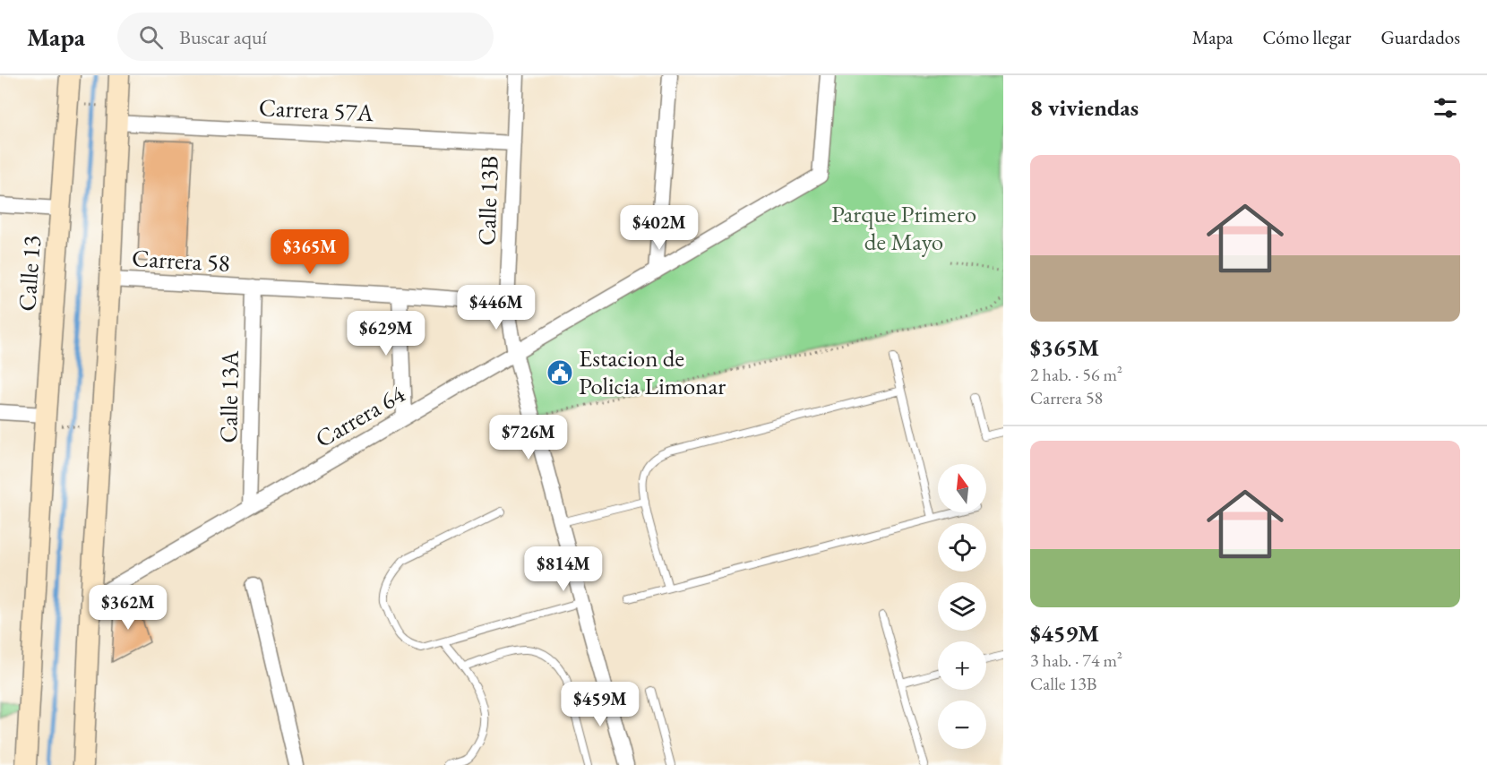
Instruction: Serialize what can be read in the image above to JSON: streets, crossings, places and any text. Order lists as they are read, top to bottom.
{
  "streets": {
    "main road": ["Calle 13"],
    "street": [
      "Carrera 57A",
      "Calle 13B",
      "Carrera 58",
      "Calle 13A",
      "Carrera 64"
    ]
  },
  "crossings": [
    ["Carrera 57A", "Calle 13B"],
    ["Calle 13B", "Carrera 58"],
    ["Calle 13B", "Carrera 64"],
    ["Carrera 58", "Calle 13A"],
    ["Calle 13A", "Carrera 64"]
  ],
  "parks": ["Parque Primero de Mayo"],
  "places": {
    "public building": ["Estacion de Policia Limonar"]
  },
  "north": "top",
  "page": {
    "header": "Mapa",
    "search": "Buscar aquí",
    "nav": ["Mapa", "Cómo llegar", "Guardados"],
    "heading": "8 viviendas",
    "list": [
      {
        "name": "$365M",
        "note": "2 hab. · 56 m² · Carrera 58"
      },
      {
        "name": "$459M",
        "note": "3 hab. · 74 m² · Calle 13B"
      }
    ],
    "price": [
      "$402M",
      "$365M",
      "$446M",
      "$629M",
      "$726M",
      "$814M",
      "$362M",
      "$459M"
    ],
    "map_buttons": ["+", "−"]
  }
}
